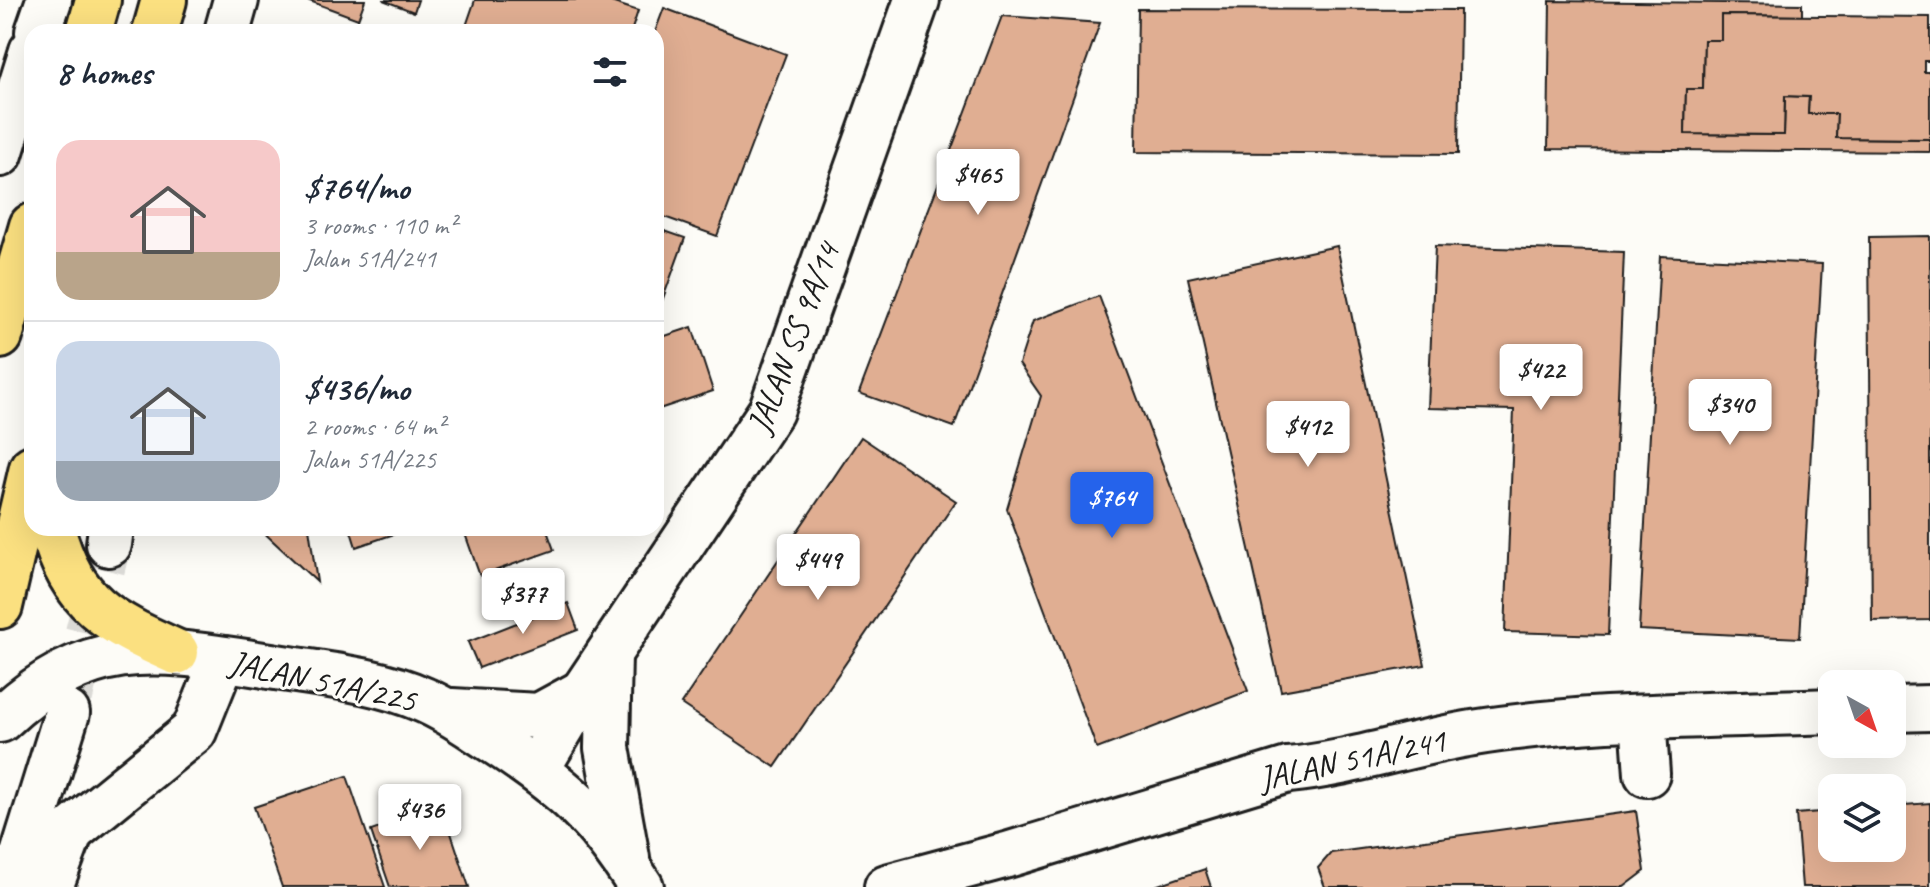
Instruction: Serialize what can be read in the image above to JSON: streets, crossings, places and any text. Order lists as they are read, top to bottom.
{
  "streets": {
    "street": ["JALAN SS 9A/14", "JALAN 51A/225", "JALAN 51A/241"]
  },
  "crossings": [
    ["JALAN SS 9A/14", "JALAN 51A/225"]
  ],
  "north": "bottom right",
  "page": {
    "heading": "8 homes",
    "list": [
      {
        "name": "$764/mo",
        "note": "3 rooms · 110 m² · Jalan 51A/241"
      },
      {
        "name": "$436/mo",
        "note": "2 rooms · 64 m² · Jalan 51A/225"
      }
    ],
    "price": [
      "$465",
      "$422",
      "$340",
      "$412",
      "$764",
      "$449",
      "$377",
      "$436"
    ]
  }
}
